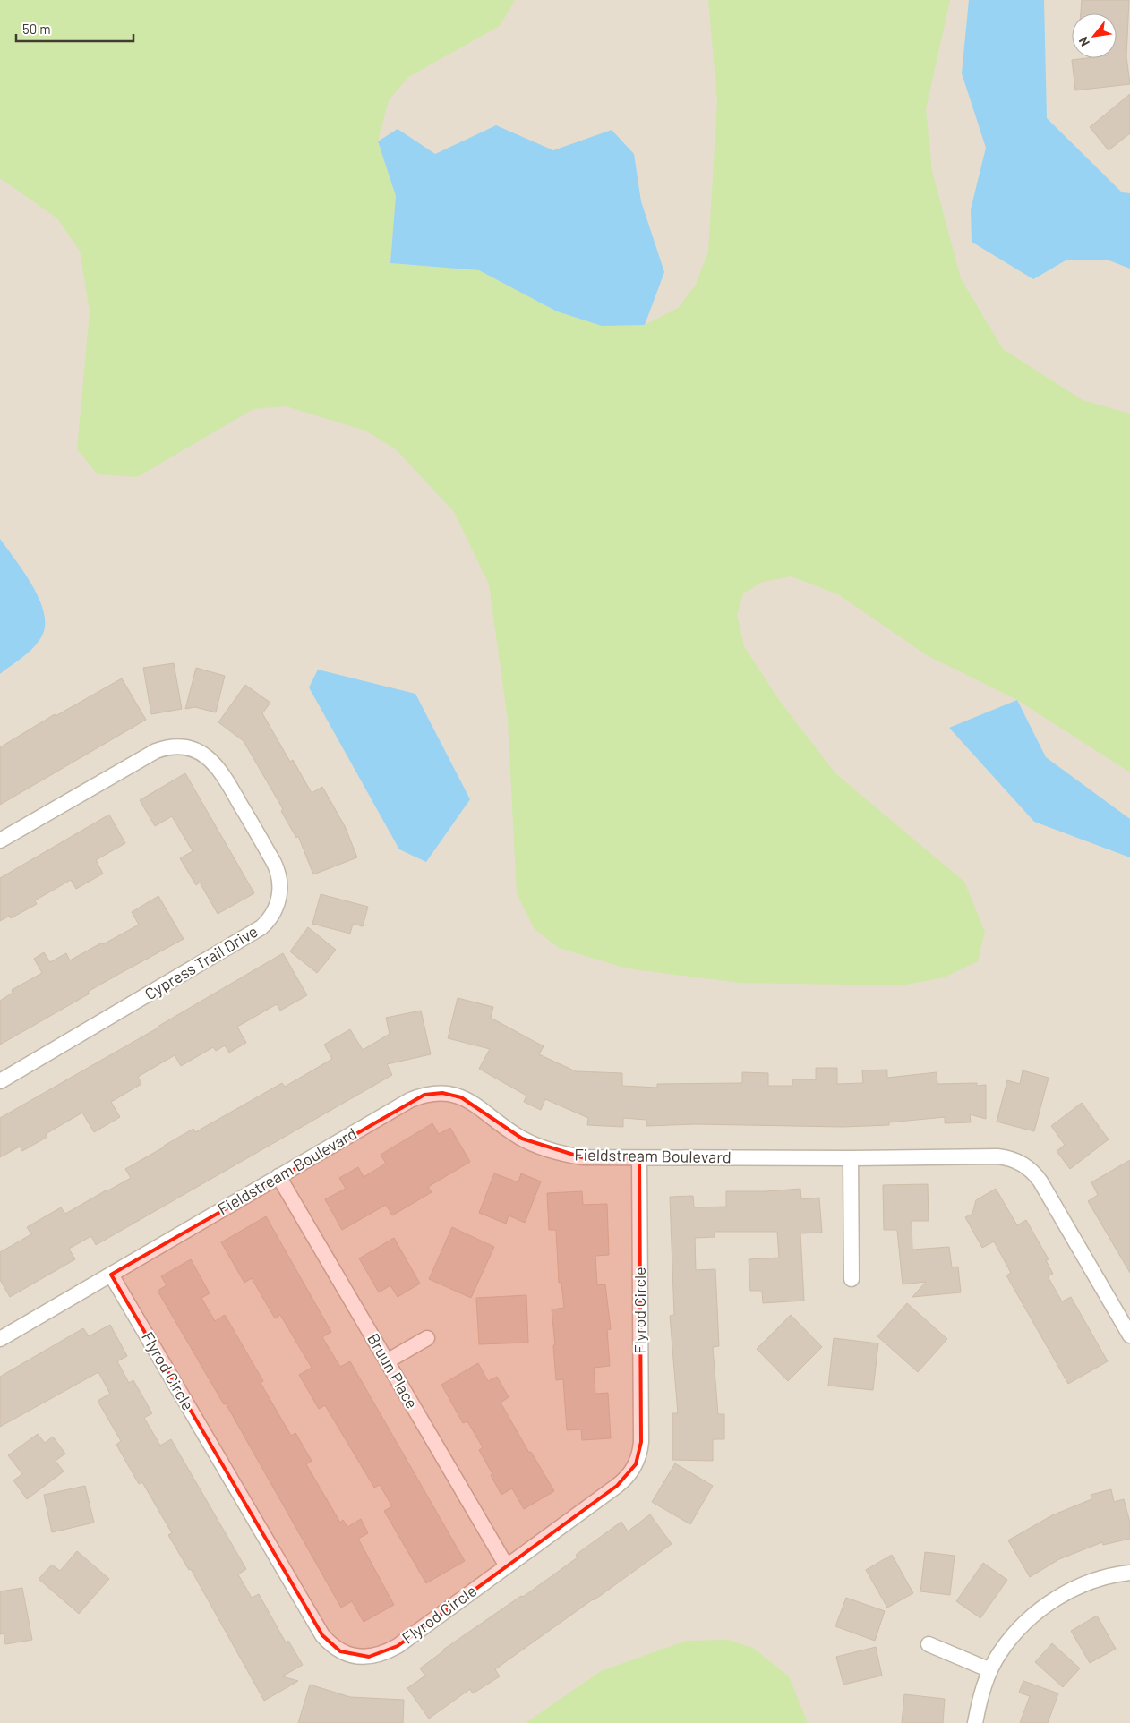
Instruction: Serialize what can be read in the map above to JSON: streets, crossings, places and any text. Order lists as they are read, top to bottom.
{
  "streets": {
    "street": [
      "Cypress Trail Drive",
      "Fieldstream Boulevard",
      "Flyrod Circle",
      "Bruun Place"
    ]
  },
  "crossings": [
    ["Fieldstream Boulevard", "Flyrod Circle"],
    ["Fieldstream Boulevard", "Bruun Place"],
    ["Flyrod Circle", "Bruun Place"]
  ],
  "scale_bar": "50 m",
  "north": "bottom left"
}
